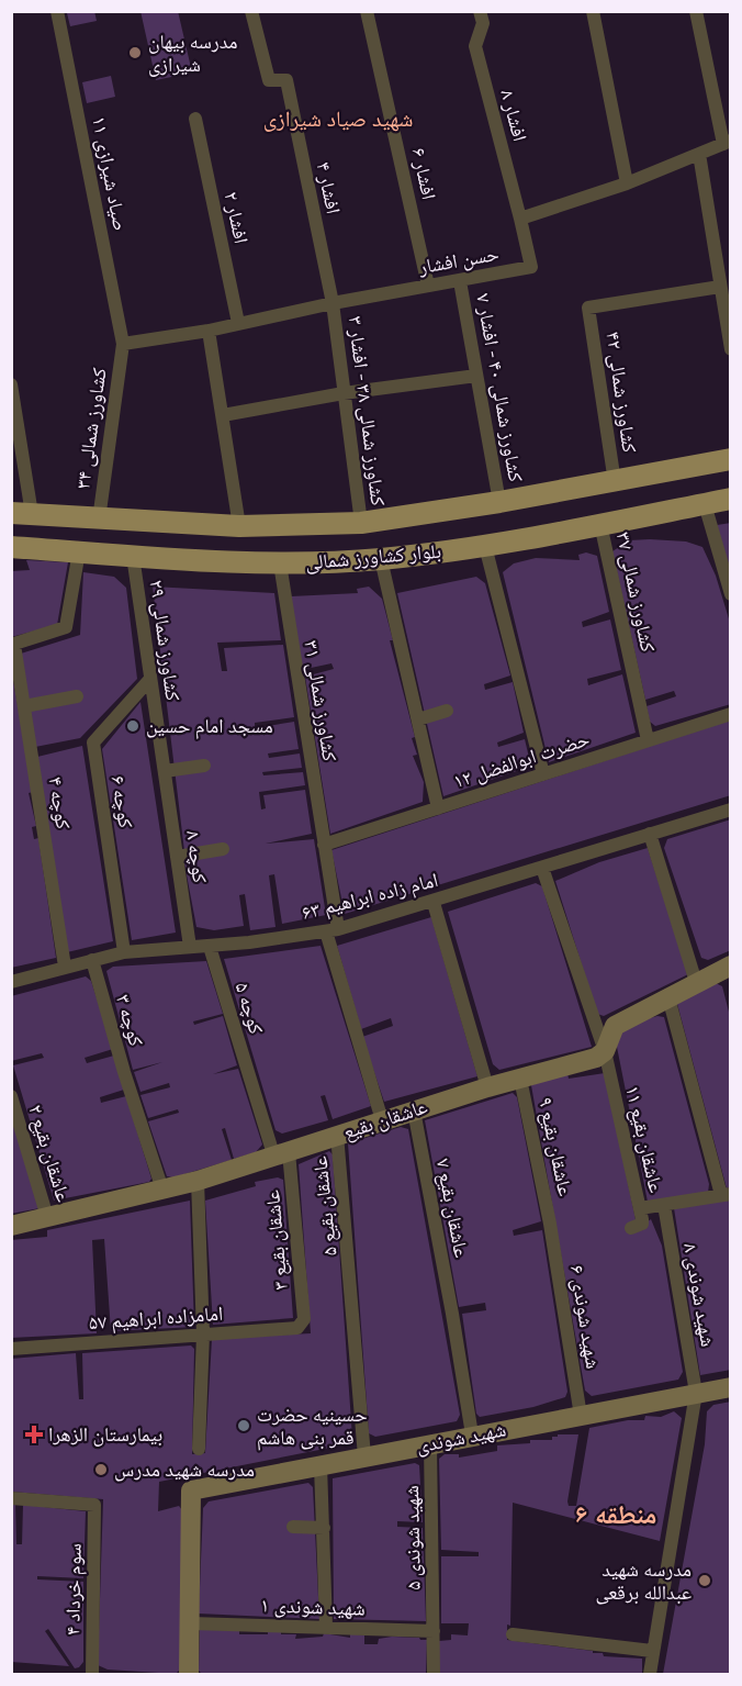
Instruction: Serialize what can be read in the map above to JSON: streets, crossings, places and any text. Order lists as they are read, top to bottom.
{
  "streets": {
    "main road": ["بلوار کشاورز شمالی"],
    "street": [
      "افشار ۸",
      "صیاد شیرازی ۱۱",
      "افشار ۶",
      "افشار ۴",
      "افشار ۲",
      "حسن افشار",
      "کشاورز شمالی ۴۰ - افشار ۷",
      "کشاورز شمالی ۴۲",
      "کشاورز شمالی ۳۸ - افشار ۳",
      "کشاورز شمالی ۳۴",
      "کشاورز شمالی ۳۷",
      "کشاورز شمالی ۲۹",
      "کشاورز شمالی ۳۱",
      "حضرت ابوالفضل ۱۲",
      "کوچه ۶",
      "کوچه ۴",
      "کوچه ۸",
      "امام زاده ابراهیم ۶۳",
      "کوچه ۵",
      "کوچه ۳",
      "عاشقان بقیع",
      "عاشقان بقیع ۱۱",
      "عاشقان بقیع ۹",
      "عاشقان بقیع ۲",
      "عاشقان بقیع ۵",
      "عاشقان بقیع ۷",
      "عاشقان بقیع ۳",
      "شهید شوندی ۸",
      "شهید شوندی ۶",
      "امامزاده ابراهیم ۵۷",
      "شهید شوندی",
      "شهید شوندی ۵",
      "سوم خرداد ۴",
      "شهید شوندی ۱"
    ]
  },
  "crossings": [
    ["افشار ۸", "حسن افشار"],
    ["صیاد شیرازی ۱۱", "حسن افشار"],
    ["صیاد شیرازی ۱۱", "کشاورز شمالی ۳۴"],
    ["افشار ۶", "حسن افشار"],
    ["افشار ۴", "حسن افشار"],
    ["افشار ۴", "کشاورز شمالی ۳۸ - افشار ۳"],
    ["افشار ۲", "حسن افشار"],
    ["حسن افشار", "کشاورز شمالی ۴۰ - افشار ۷"],
    ["حسن افشار", "کشاورز شمالی ۳۸ - افشار ۳"],
    ["حسن افشار", "کشاورز شمالی ۳۴"],
    ["کشاورز شمالی ۴۰ - افشار ۷", "بلوار کشاورز شمالی"],
    ["کشاورز شمالی ۴۲", "بلوار کشاورز شمالی"],
    ["کشاورز شمالی ۳۸ - افشار ۳", "بلوار کشاورز شمالی"],
    ["کشاورز شمالی ۳۴", "بلوار کشاورز شمالی"],
    ["بلوار کشاورز شمالی", "کشاورز شمالی ۳۷"],
    ["بلوار کشاورز شمالی", "کشاورز شمالی ۲۹"],
    ["بلوار کشاورز شمالی", "کشاورز شمالی ۳۱"],
    ["کشاورز شمالی ۳۷", "حضرت ابوالفضل ۱۲"],
    ["کشاورز شمالی ۲۹", "کوچه ۶"],
    ["کشاورز شمالی ۲۹", "کوچه ۸"],
    ["کشاورز شمالی ۳۱", "حضرت ابوالفضل ۱۲"],
    ["کشاورز شمالی ۳۱", "امام زاده ابراهیم ۶۳"],
    ["کشاورز شمالی ۳۱", "عاشقان بقیع"],
    ["کوچه ۶", "امام زاده ابراهیم ۶۳"],
    ["کوچه ۴", "امام زاده ابراهیم ۶۳"],
    ["کوچه ۸", "امام زاده ابراهیم ۶۳"],
    ["امام زاده ابراهیم ۶۳", "کوچه ۵"],
    ["امام زاده ابراهیم ۶۳", "کوچه ۳"],
    ["امام زاده ابراهیم ۶۳", "عاشقان بقیع ۱۱"],
    ["کوچه ۵", "عاشقان بقیع"],
    ["کوچه ۵", "عاشقان بقیع ۳"],
    ["کوچه ۳", "عاشقان بقیع"],
    ["عاشقان بقیع", "عاشقان بقیع ۱۱"],
    ["عاشقان بقیع", "عاشقان بقیع ۹"],
    ["عاشقان بقیع", "عاشقان بقیع ۲"],
    ["عاشقان بقیع", "عاشقان بقیع ۵"],
    ["عاشقان بقیع", "عاشقان بقیع ۷"],
    ["عاشقان بقیع", "عاشقان بقیع ۳"],
    ["عاشقان بقیع ۹", "شهید شوندی ۶"],
    ["عاشقان بقیع ۵", "شهید شوندی"],
    ["عاشقان بقیع ۷", "شهید شوندی"],
    ["عاشقان بقیع ۳", "امامزاده ابراهیم ۵۷"],
    ["شهید شوندی ۸", "شهید شوندی"],
    ["شهید شوندی ۶", "شهید شوندی"],
    ["شهید شوندی", "شهید شوندی ۵"],
    ["شهید شوندی", "شهید شوندی ۱"],
    ["شهید شوندی ۵", "شهید شوندی ۱"]
  ],
  "districts": ["شهید صیاد شیرازی", "منطقه ۶"],
  "places": {
    "other": [
      "مدرسه بیهان شیرازی",
      "مسجد امام حسین",
      "حسینیه حضرت قمر بنی هاشم",
      "مدرسه شهید مدرس",
      "مدرسه شهید عبدالله برقعی"
    ],
    "health": ["بیمارستان الزهرا"]
  }
}
